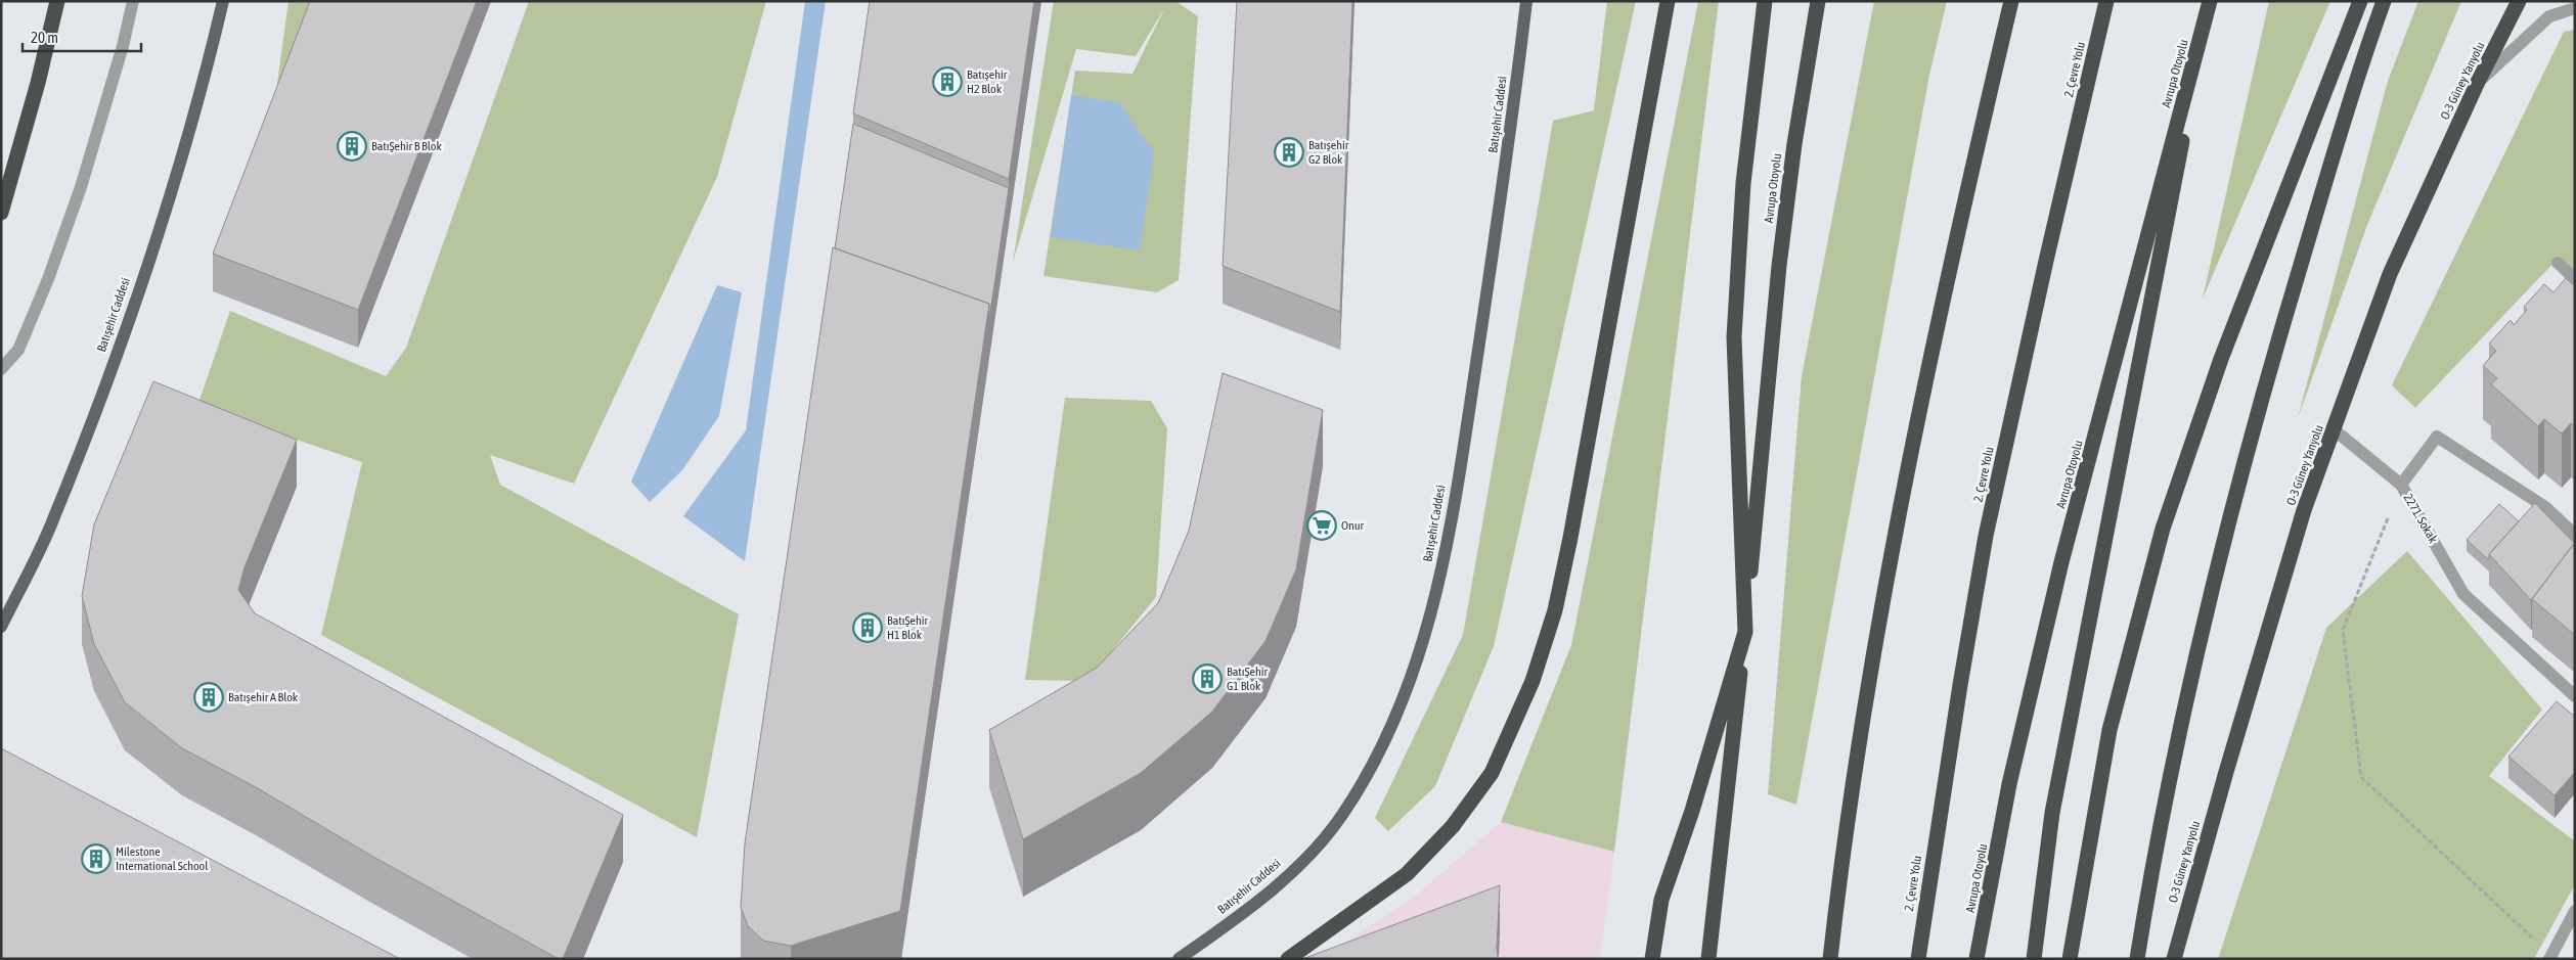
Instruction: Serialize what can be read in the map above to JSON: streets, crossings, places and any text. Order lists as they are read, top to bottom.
{
  "streets": {
    "highway": ["2. Çevre Yolu", "Avrupa Otoyolu", "O-3 Güney Yanyolu"],
    "main road": ["Batışehir Caddesi"],
    "street": ["2271. Sokak"]
  },
  "places": {
    "building": [
      "Batışehir H2 Blok",
      "BatıŞehir B Blok",
      "Batışehir G2 Blok",
      "BatıŞehir H1 Blok",
      "BatıŞehir G1 Blok",
      "Batışehir A Blok",
      "Milestone International School"
    ],
    "supermarket": ["Onur"]
  },
  "scale_bar": "20 m"
}
